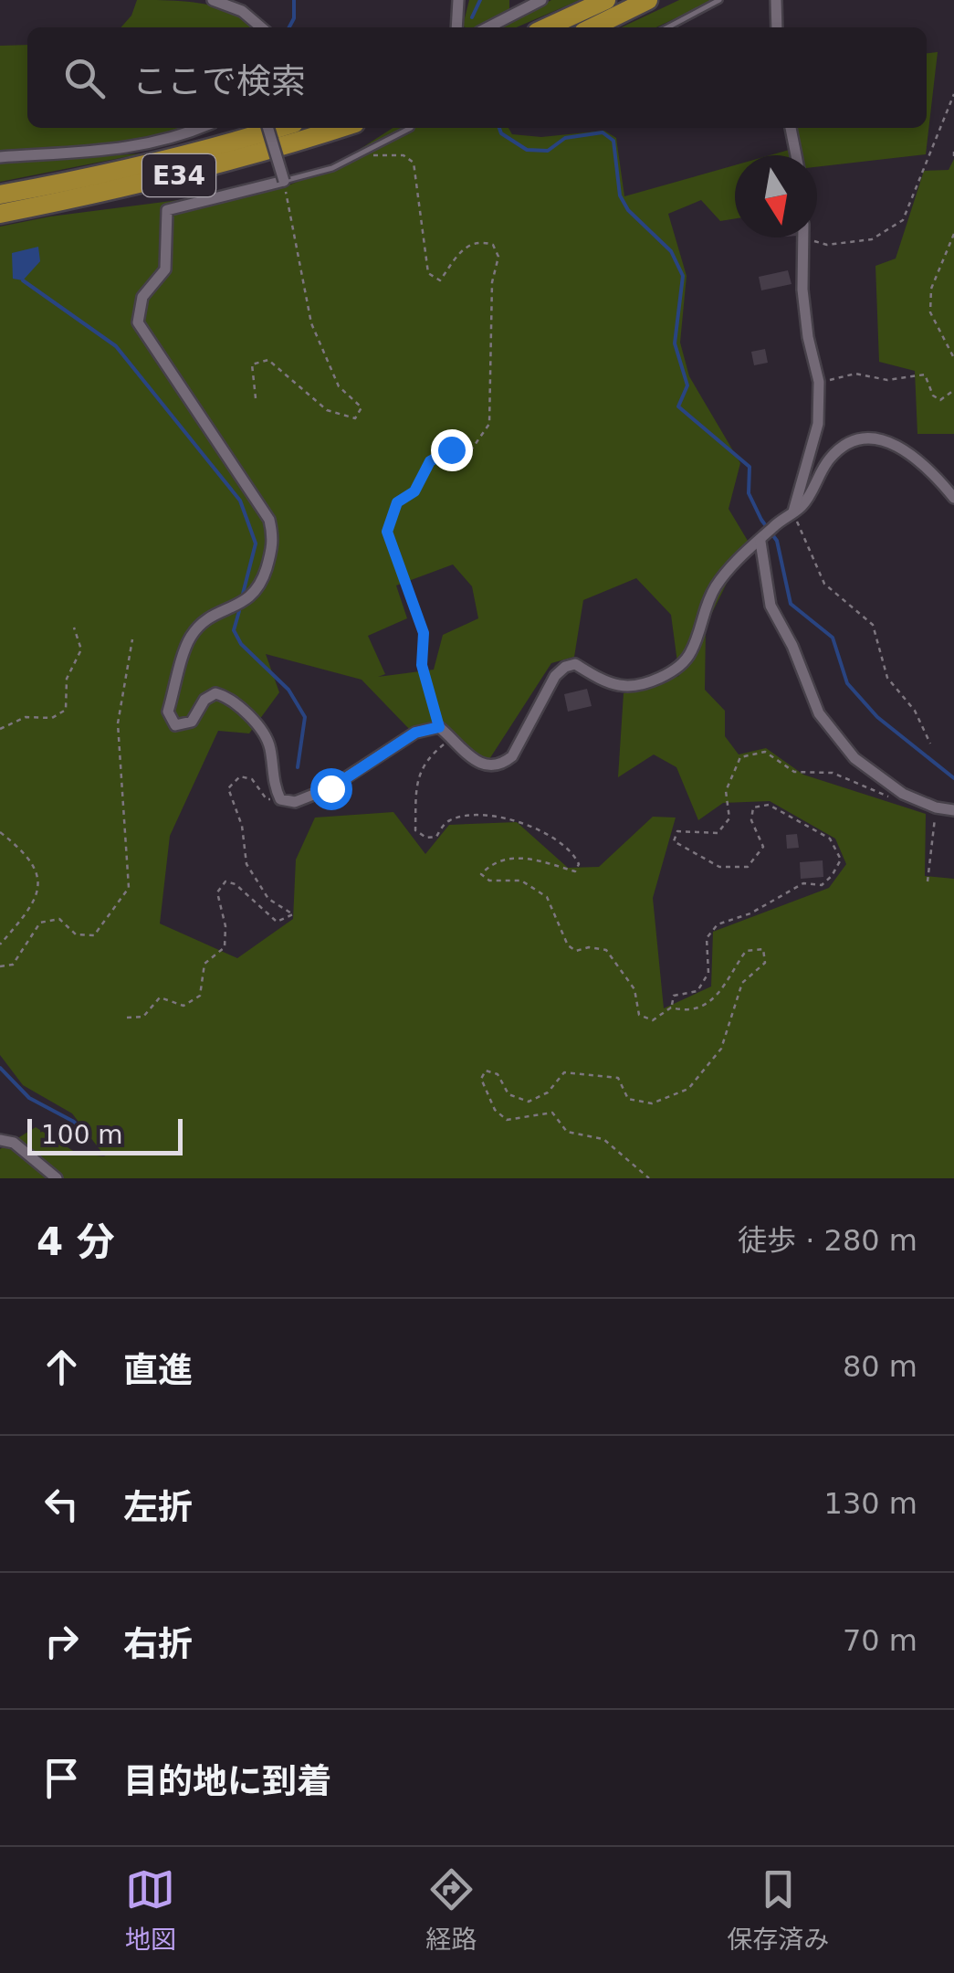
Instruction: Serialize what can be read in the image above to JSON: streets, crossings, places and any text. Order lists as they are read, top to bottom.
{
  "streets": {
    "highway": ["E34"]
  },
  "scale_bar": "100 m",
  "north": "bottom",
  "page": {
    "search": "ここで検索",
    "scale": "100 m",
    "heading": ["4 分", "徒歩 · 280 m"],
    "list": [
      ["直進", "80 m"],
      ["左折", "130 m"],
      ["右折", "70 m"],
      "目的地に到着"
    ],
    "nav": ["地図", "経路", "保存済み"]
  }
}
